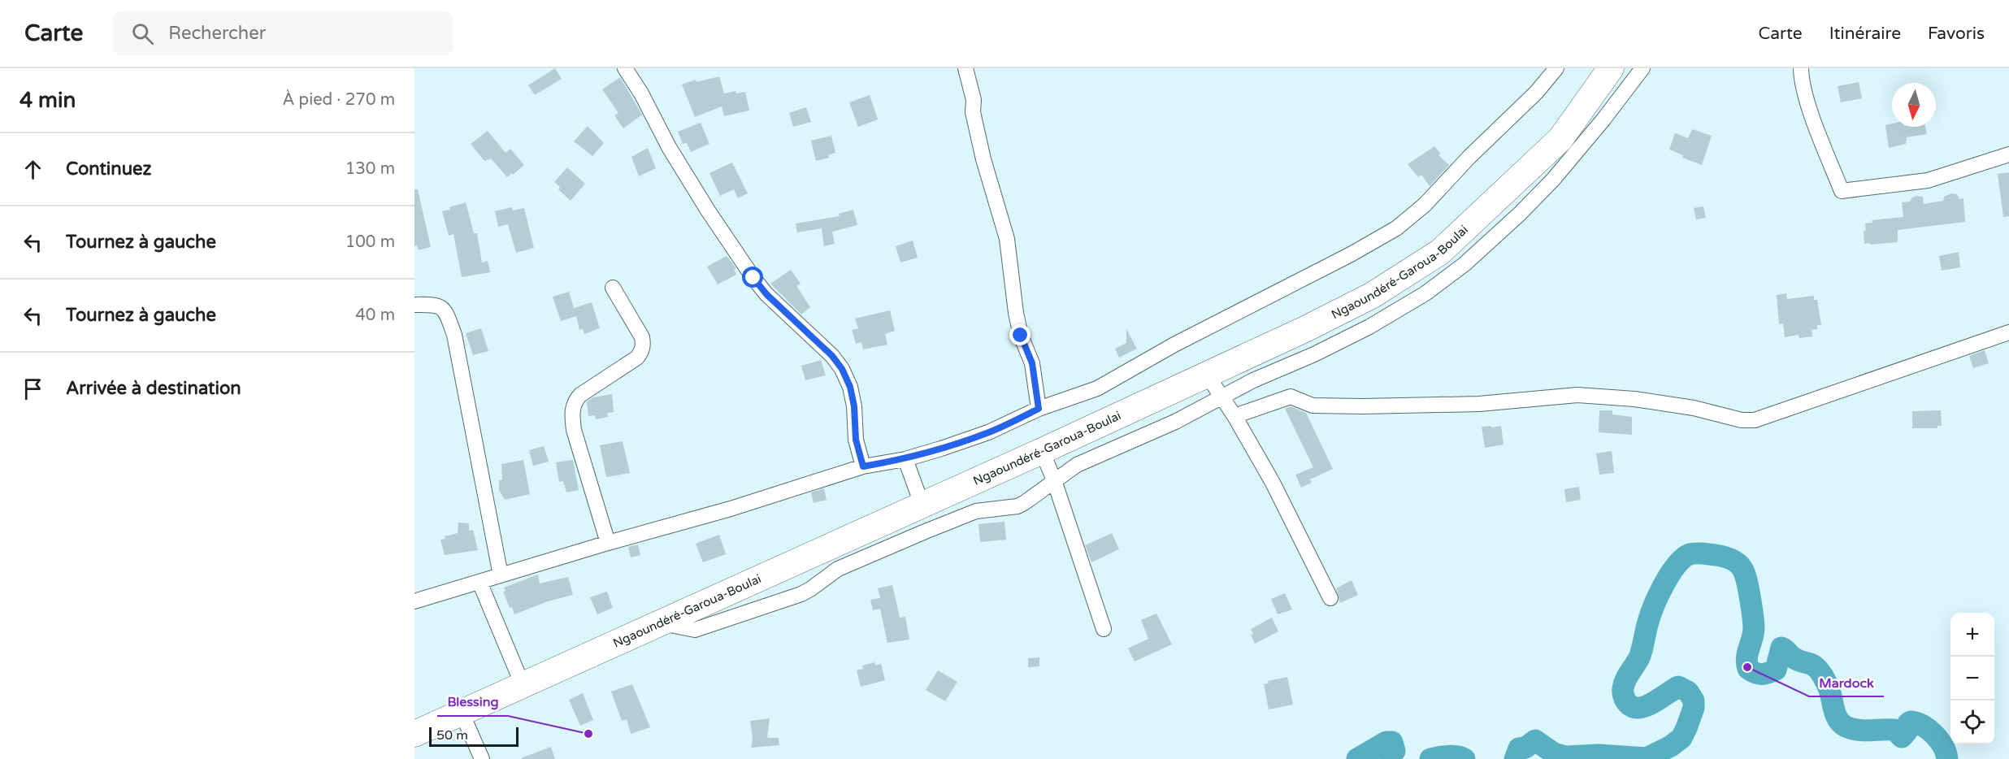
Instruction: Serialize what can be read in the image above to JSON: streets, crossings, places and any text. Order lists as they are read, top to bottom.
{
  "streets": {
    "highway": ["Ngaoundéré-Garoua-Boulai"]
  },
  "places": ["Mardock", "Blessing"],
  "scale_bar": "50 m",
  "north": "bottom",
  "page": {
    "header": "Carte",
    "search": "Rechercher",
    "nav": ["Carte", "Itinéraire", "Favoris"],
    "heading": ["4 min", "À pied · 270 m"],
    "list": [
      ["Continuez", "130 m"],
      ["Tournez à gauche", "100 m"],
      ["Tournez à gauche", "40 m"],
      "Arrivée à destination"
    ],
    "map_buttons": ["+", "−"],
    "scale": "50 m"
  }
}
